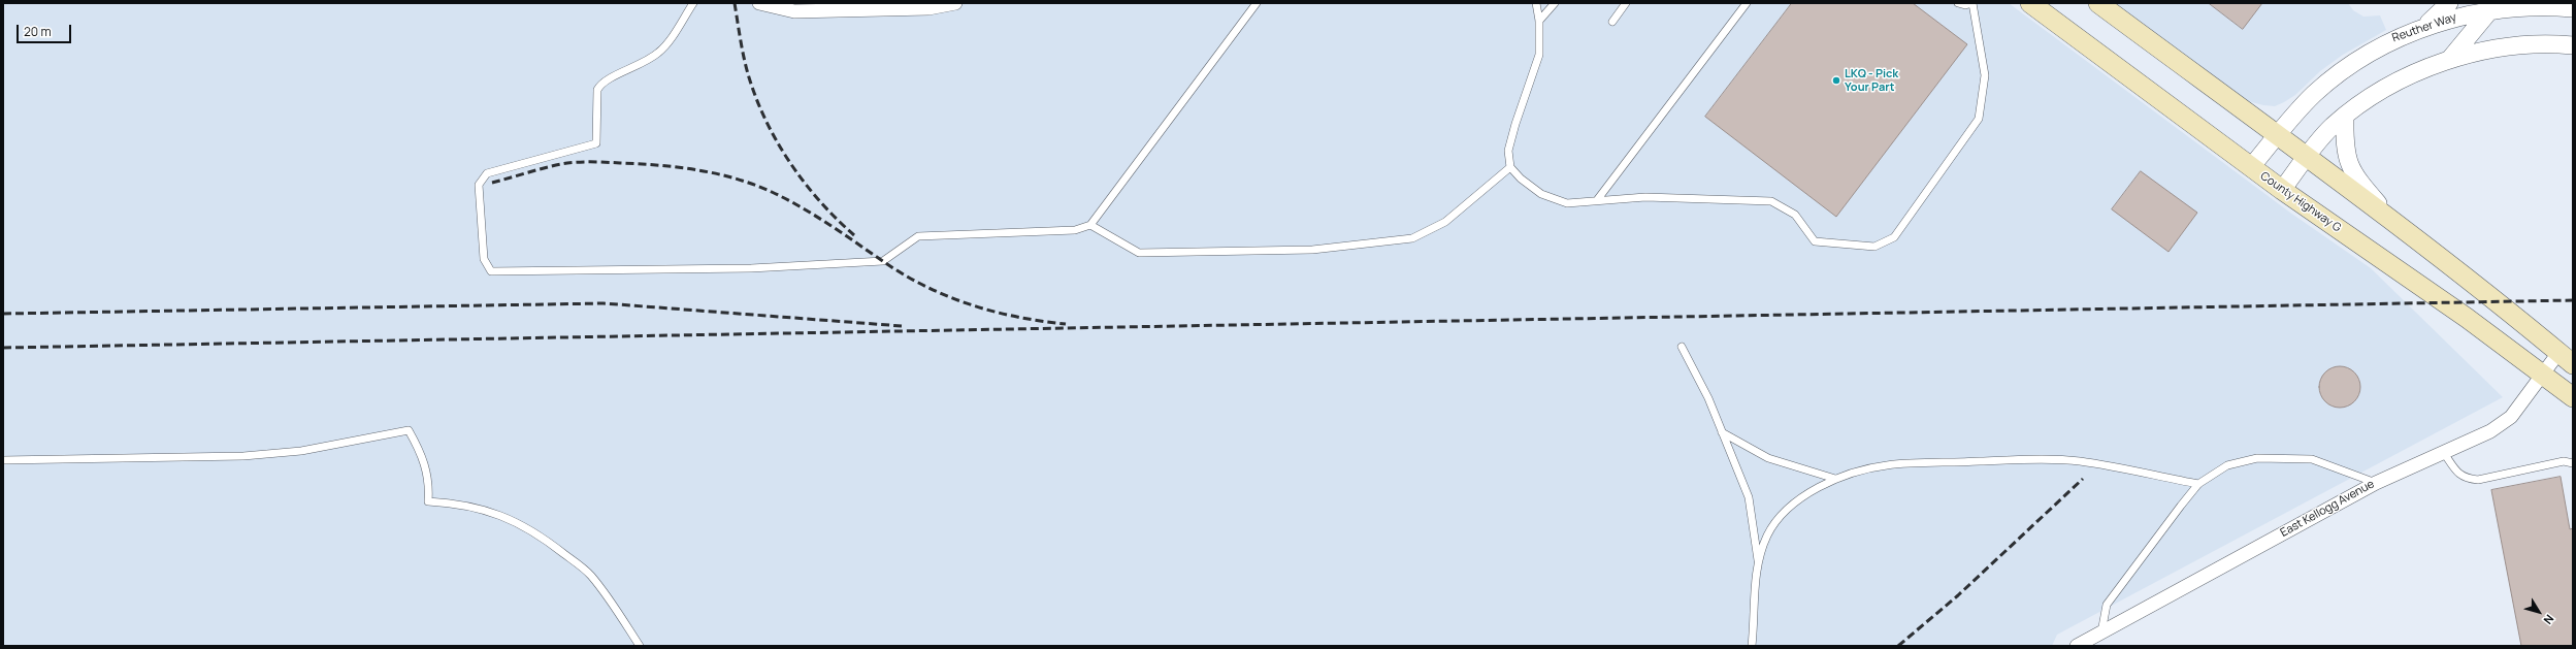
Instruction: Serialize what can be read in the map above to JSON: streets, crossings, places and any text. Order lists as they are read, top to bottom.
{
  "streets": {
    "main road": ["County Highway G"],
    "street": ["Reuther Way", "East Kellogg Avenue"]
  },
  "crossings": [
    ["Reuther Way", "County Highway G"],
    ["County Highway G", "East Kellogg Avenue"]
  ],
  "places": ["LKQ - Pick Your Part"],
  "scale_bar": "20 m",
  "north": "bottom right"
}
